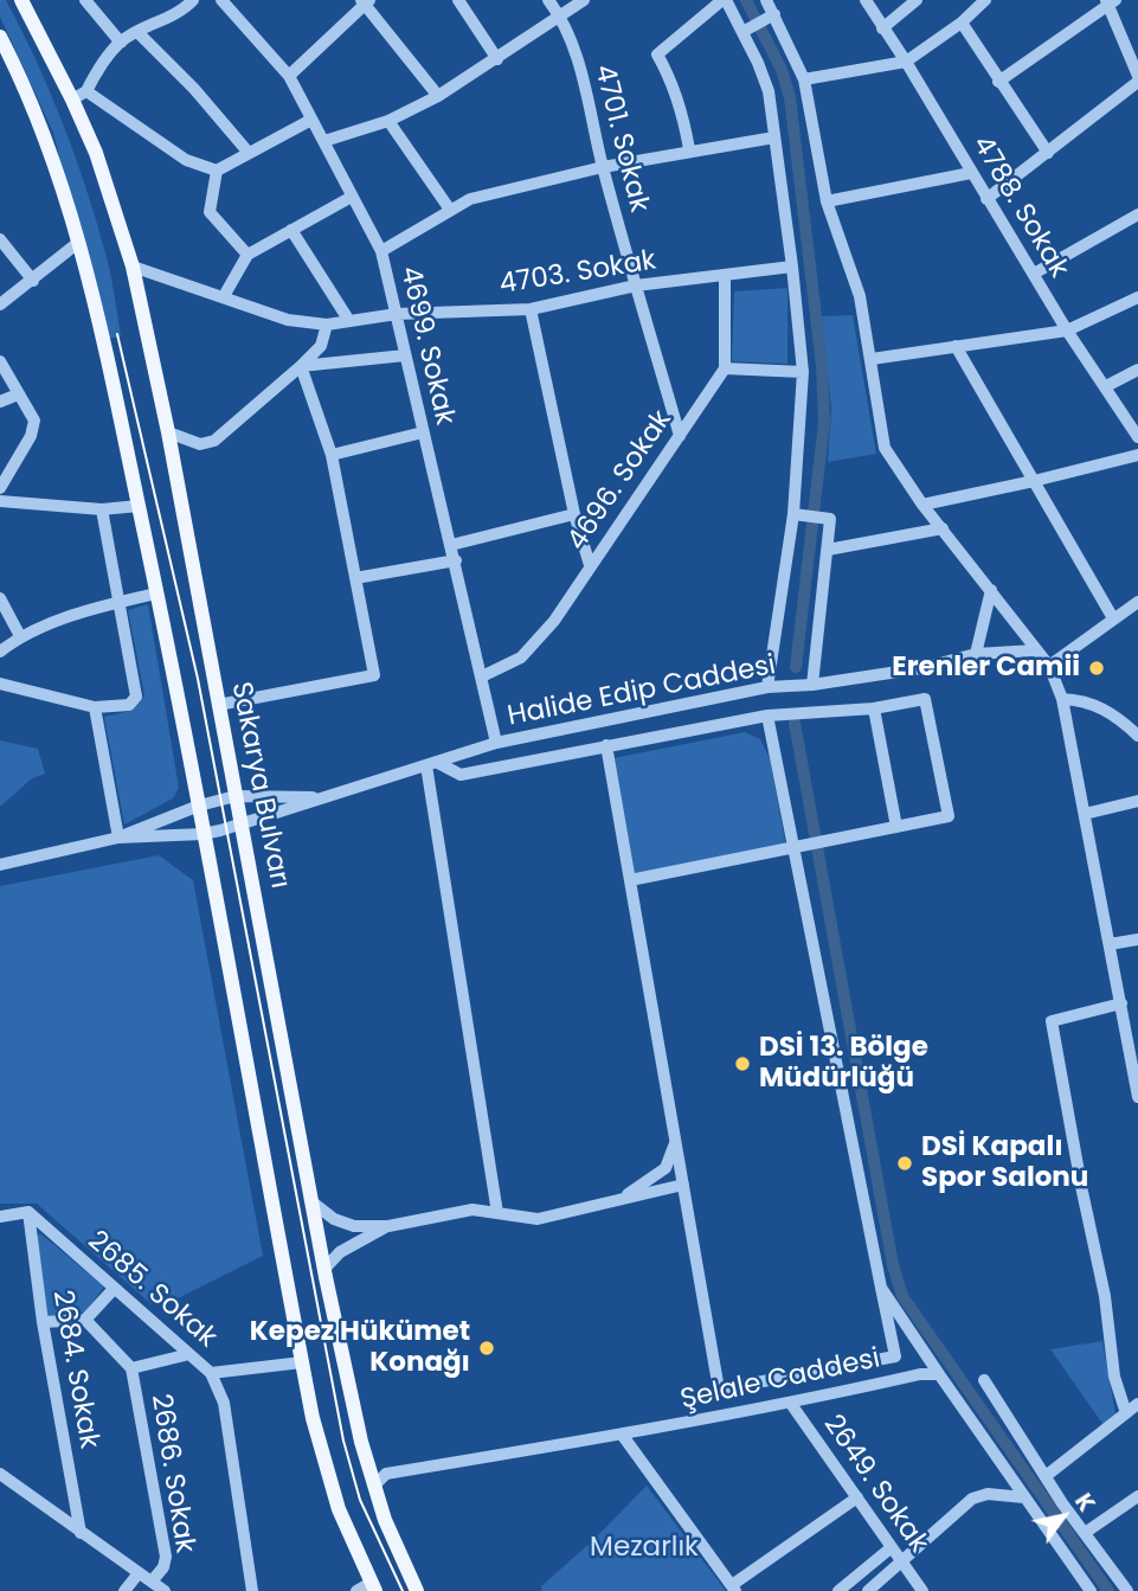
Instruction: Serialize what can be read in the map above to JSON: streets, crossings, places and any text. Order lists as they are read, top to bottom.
{
  "streets": {
    "main road": ["Sakarya Bulvarı"],
    "street": [
      "4701. Sokak",
      "4788. Sokak",
      "4703. Sokak",
      "4699. Sokak",
      "4696. Sokak",
      "Halide Edip Caddesi",
      "2685. Sokak",
      "2684. Sokak",
      "Şelale Caddesi",
      "2686. Sokak",
      "2649. Sokak"
    ]
  },
  "crossings": [
    ["4701. Sokak", "4703. Sokak"],
    ["4701. Sokak", "4696. Sokak"],
    ["4703. Sokak", "4699. Sokak"],
    ["4703. Sokak", "Sakarya Bulvarı"],
    ["4699. Sokak", "4696. Sokak"],
    ["4699. Sokak", "Halide Edip Caddesi"],
    ["Sakarya Bulvarı", "Şelale Caddesi"],
    ["2685. Sokak", "2684. Sokak"],
    ["Şelale Caddesi", "2649. Sokak"]
  ],
  "parks": ["Mezarlık"],
  "places": [
    "Erenler Camii",
    "DSİ 13. Bölge Müdürlüğü",
    "DSİ Kapalı Spor Salonu",
    "Kepez Hükümet Konağı"
  ],
  "north": "top right"
}
